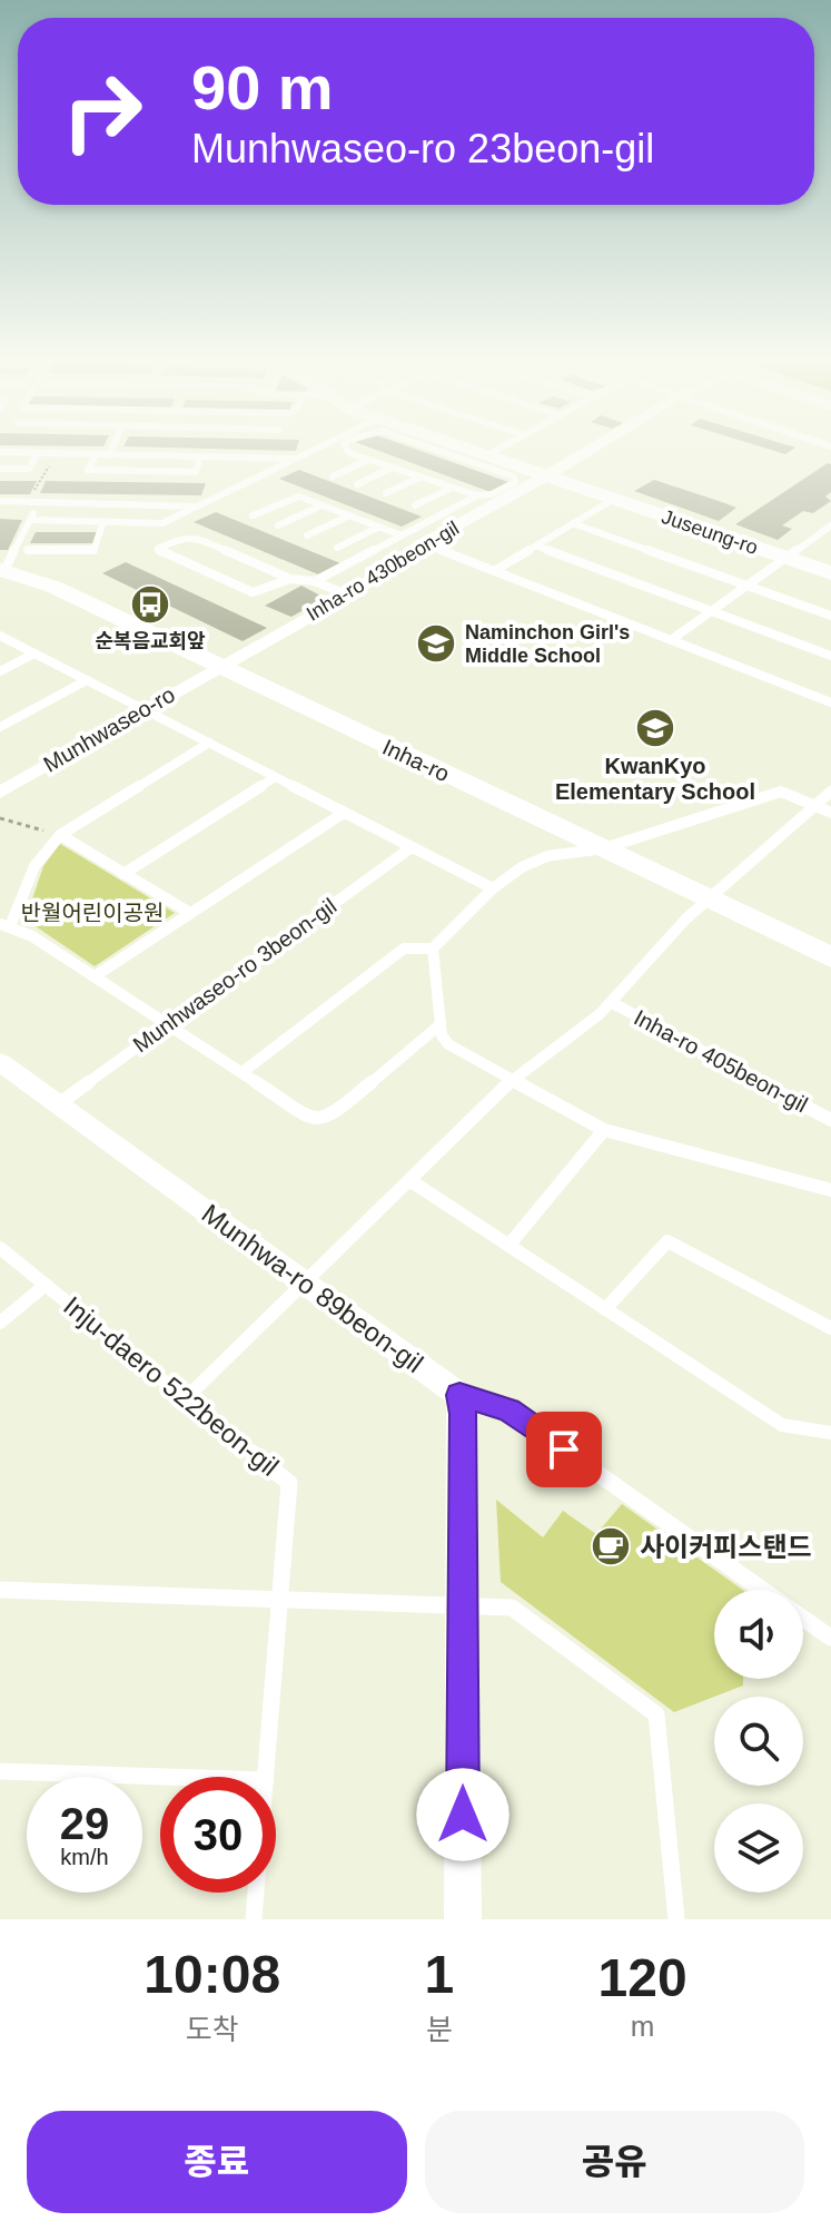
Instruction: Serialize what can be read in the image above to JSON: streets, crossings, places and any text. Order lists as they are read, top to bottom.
{
  "streets": {
    "main road": ["Juseung-ro", "Inha-ro"],
    "street": ["Inha-ro 430beon-gil", "Munhwaseo-ro", "Munhwa-ro 89beon-gil"],
    "lane": ["Munhwaseo-ro 3beon-gil", "Inha-ro 405beon-gil", "Inju-daero 522beon-gil"]
  },
  "crossings": [
    ["Juseung-ro", "Inha-ro 430beon-gil"],
    ["Inha-ro 430beon-gil", "Munhwaseo-ro"],
    ["Inha-ro 430beon-gil", "Inha-ro"],
    ["Munhwaseo-ro", "Inha-ro"],
    ["Inha-ro", "Inha-ro 405beon-gil"],
    ["Munhwaseo-ro 3beon-gil", "Munhwa-ro 89beon-gil"],
    ["Inha-ro 405beon-gil", "Munhwa-ro 89beon-gil"],
    ["Inha-ro 405beon-gil", "Inju-daero 522beon-gil"]
  ],
  "parks": ["반월어린이공원"],
  "places": {
    "bus stop": ["순복음교회앞"],
    "school or university": ["Naminchon Girl's Middle School", "KwanKyo Elementary School"],
    "cafe": ["사이커피스탠드"]
  },
  "page": {
    "turn": ["90 m", "Munhwaseo-ro 23beon-gil"],
    "speed": "29 km/h",
    "limit": "30",
    "eta": [
      "10:08",
      "도착",
      "1",
      "분",
      "120",
      "m"
    ],
    "buttons": ["종료", "공유"]
  }
}
